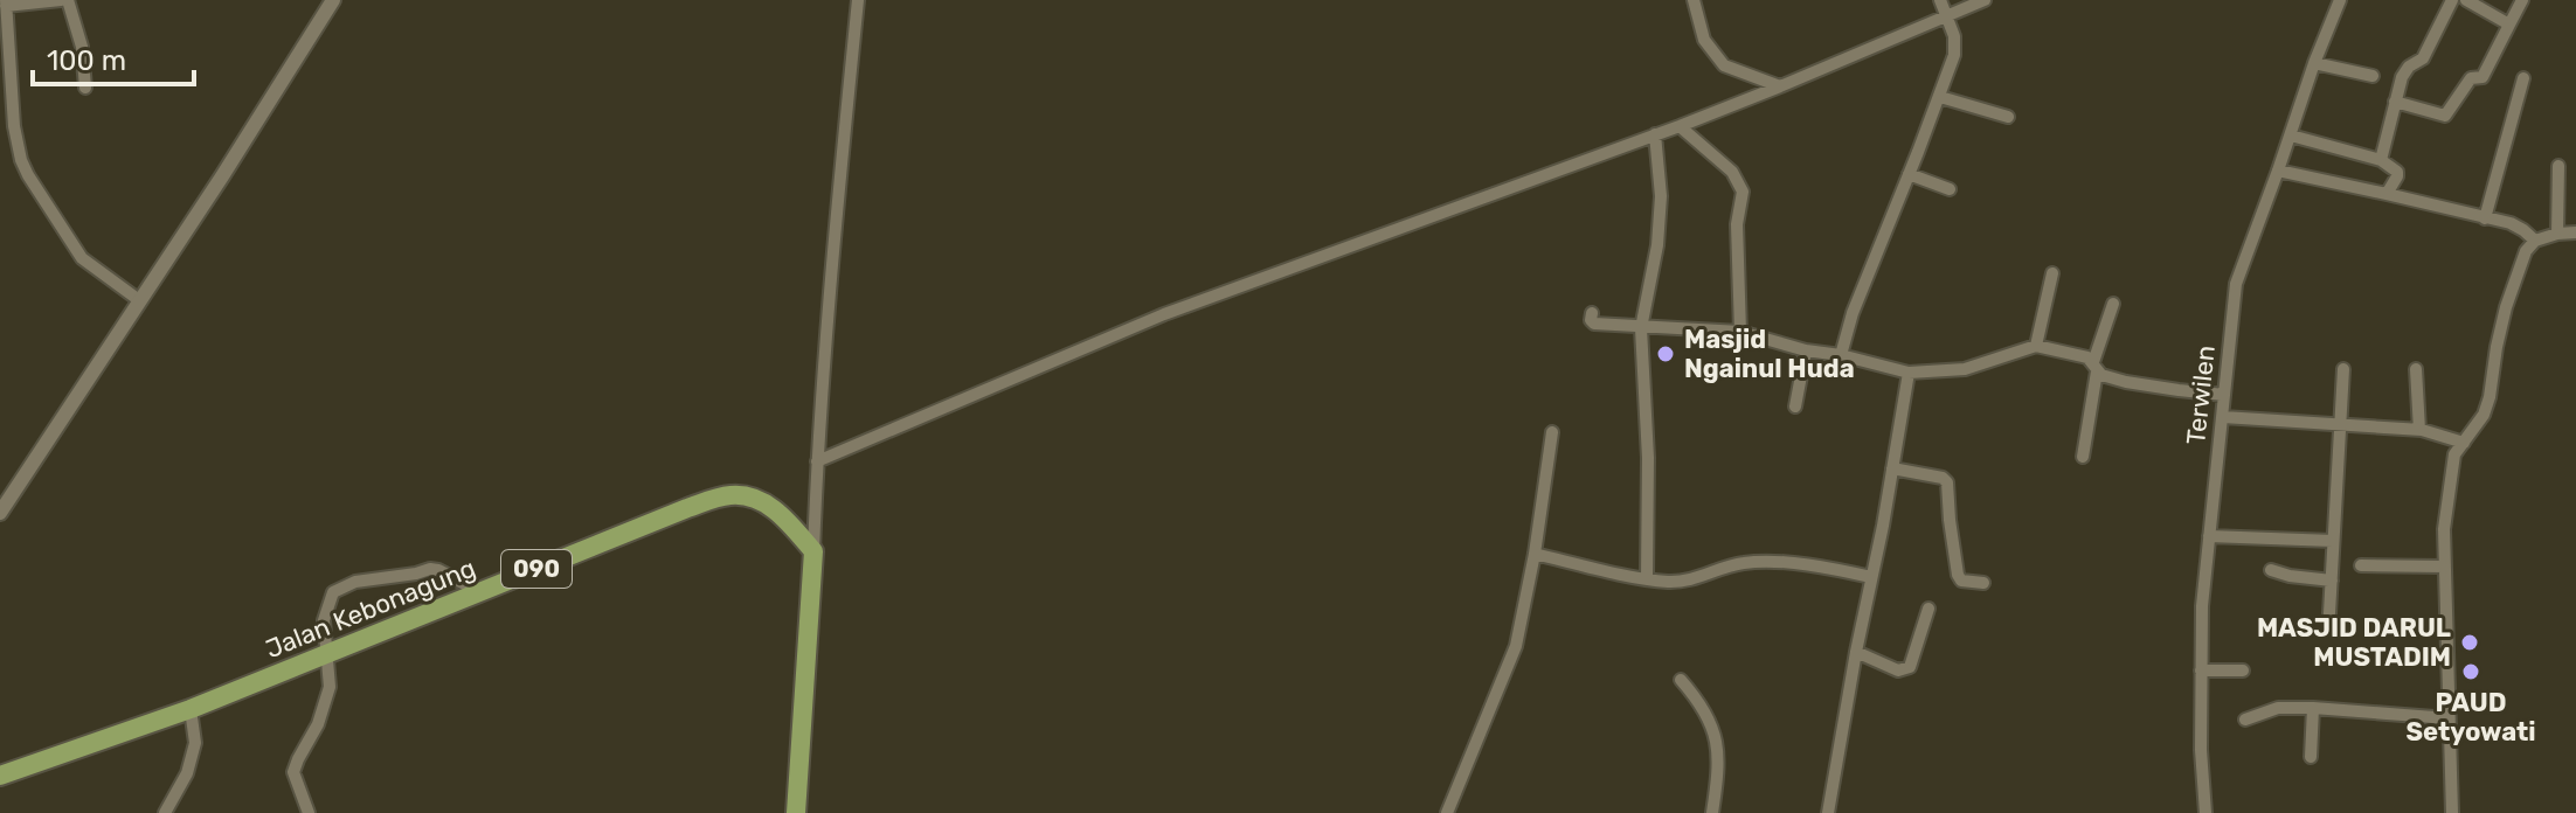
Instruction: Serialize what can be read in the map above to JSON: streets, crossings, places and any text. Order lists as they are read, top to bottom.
{
  "streets": {
    "main road": ["090", "Jalan Kebonagung"],
    "street": ["Terwilen"]
  },
  "places": ["Masjid Ngainul Huda", "MASJID DARUL MUSTADIM", "PAUD Setyowati"],
  "scale_bar": "100 m"
}
